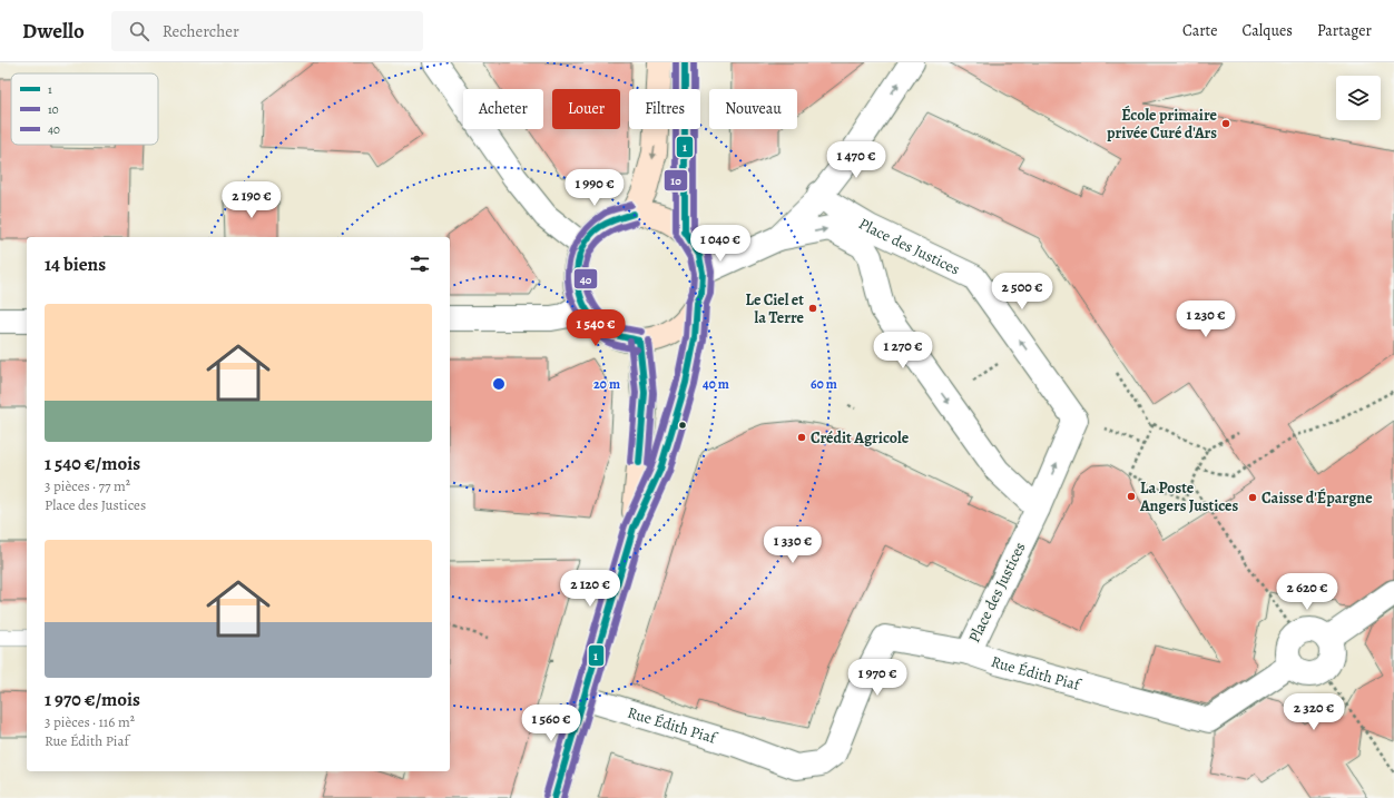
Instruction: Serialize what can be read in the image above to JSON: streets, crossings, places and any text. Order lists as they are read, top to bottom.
{
  "streets": {
    "street": ["Place des Justices", "Rue Édith Piaf"]
  },
  "crossings": [
    ["Place des Justices", "Rue Édith Piaf"]
  ],
  "places": [
    "École primaire privée Curé d'Ars",
    "Le Ciel et la Terre",
    "Crédit Agricole",
    "La Poste Angers Justices",
    "Caisse d'Épargne"
  ],
  "lines": ["transit line 1", "transit line 10", "transit line 40"],
  "legend": ["1", "10", "40"],
  "page": {
    "header": "Dwello",
    "search": "Rechercher",
    "nav": ["Carte", "Calques", "Partager"],
    "chip": [
      "Acheter",
      "Louer",
      "Filtres",
      "Nouveau"
    ],
    "price": [
      "1 470 €",
      "1 990 €",
      "2 190 €",
      "1 040 €",
      "2 500 €",
      "1 230 €",
      "1 540 €",
      "1 270 €",
      "1 330 €",
      "2 120 €",
      "2 620 €",
      "1 970 €",
      "2 320 €",
      "1 560 €"
    ],
    "heading": "14 biens",
    "list": [
      {
        "name": "1 540 €/mois",
        "note": "3 pièces · 77 m² · Place des Justices"
      },
      {
        "name": "1 970 €/mois",
        "note": "3 pièces · 116 m² · Rue Édith Piaf"
      }
    ]
  },
  "rings": ["20 m", "40 m", "60 m"]
}
